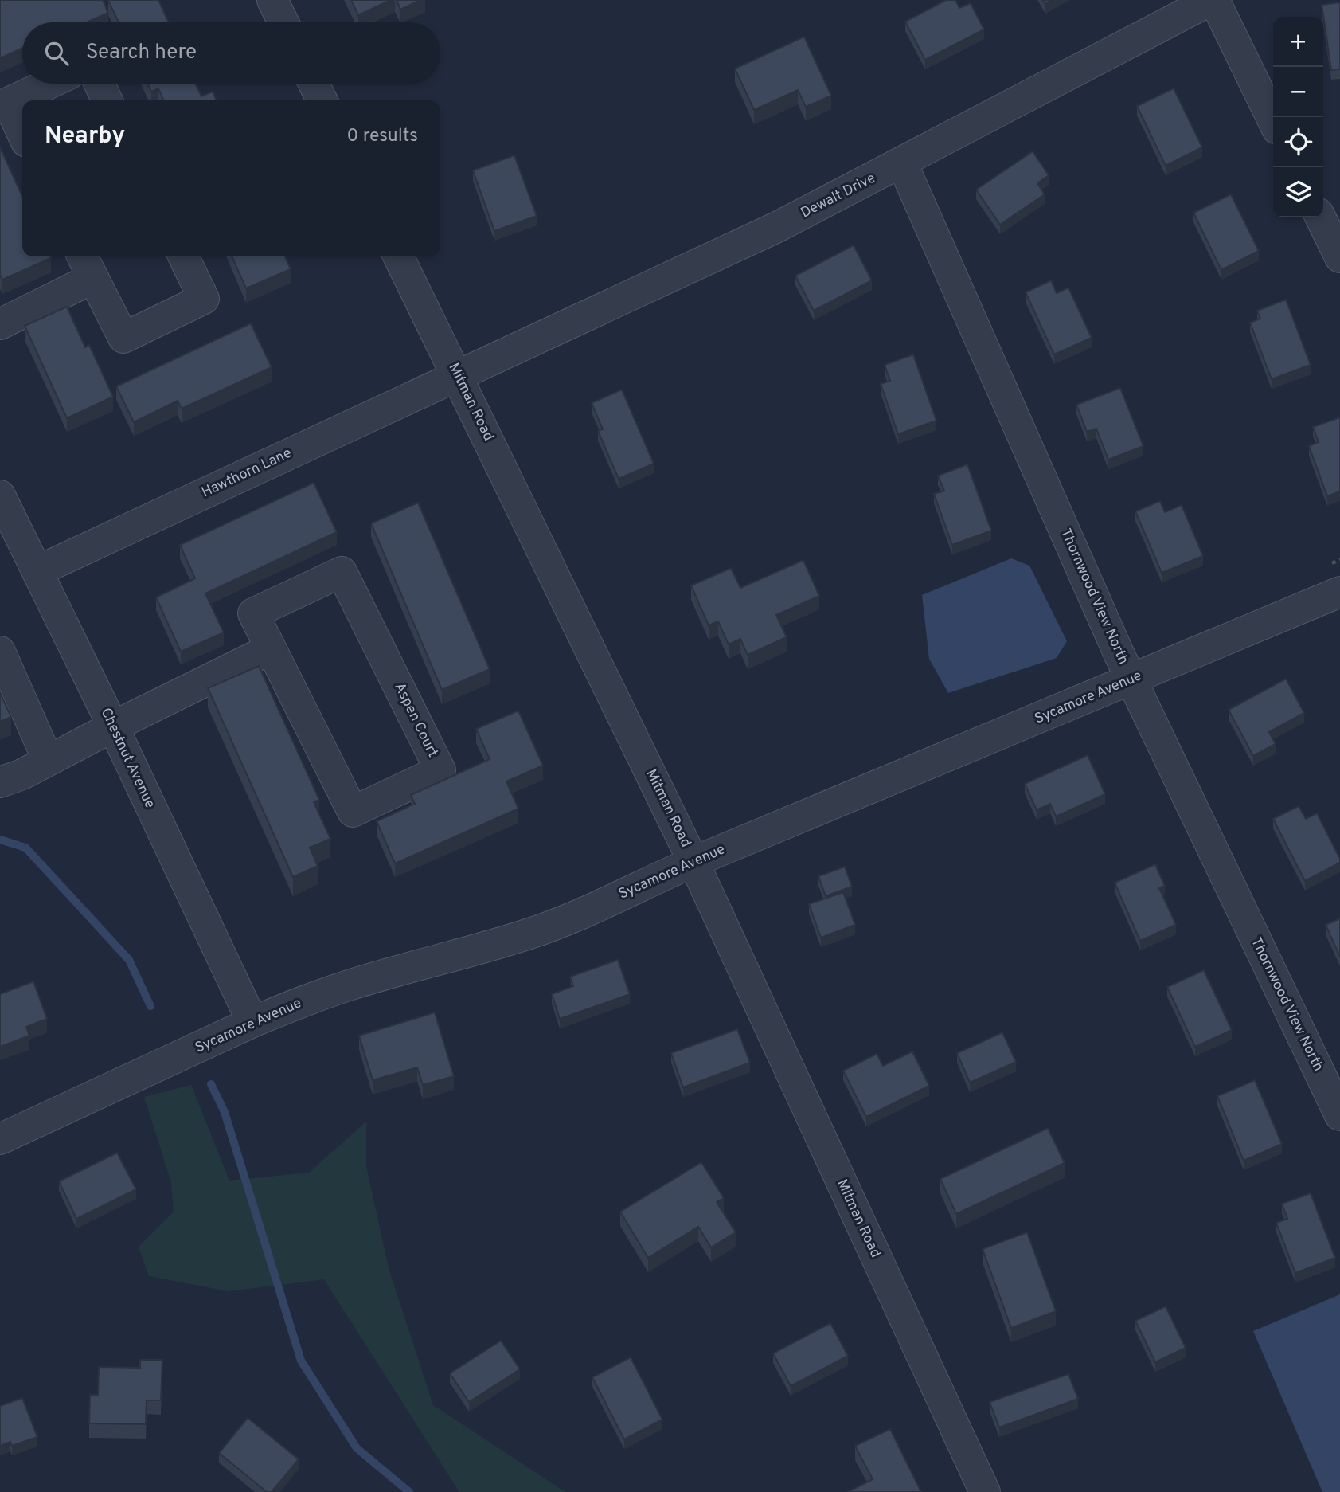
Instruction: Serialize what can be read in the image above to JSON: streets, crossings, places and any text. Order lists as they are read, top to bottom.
{
  "streets": {
    "street": [
      "Dewalt Drive",
      "Mitman Road",
      "Hawthorn Lane",
      "Thornwood View North",
      "Sycamore Avenue",
      "Aspen Court",
      "Chestnut Avenue"
    ]
  },
  "crossings": [
    ["Dewalt Drive", "Mitman Road"],
    ["Dewalt Drive", "Hawthorn Lane"],
    ["Dewalt Drive", "Thornwood View North"],
    ["Mitman Road", "Hawthorn Lane"],
    ["Mitman Road", "Sycamore Avenue"],
    ["Hawthorn Lane", "Chestnut Avenue"],
    ["Thornwood View North", "Sycamore Avenue"],
    ["Sycamore Avenue", "Chestnut Avenue"]
  ],
  "page": {
    "map_buttons": ["+", "−"],
    "search": "Search here",
    "heading": ["Nearby", "0 results"]
  }
}
